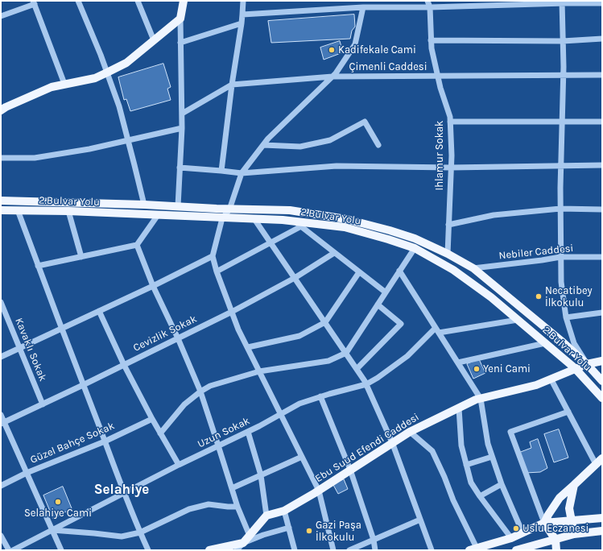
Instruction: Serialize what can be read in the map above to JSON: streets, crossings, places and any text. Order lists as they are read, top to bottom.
{
  "streets": {
    "main road": ["2.Bulvar Yolu", "Ebu Suud Efendi Caddesi"],
    "street": [
      "Çimenli Caddesi",
      "Ihlamur Sokak",
      "Nebiler Caddesi",
      "Cevizlik Sokak",
      "Kavaklı Sokak",
      "Uzun Sokak",
      "Güzel Bahçe Sokak"
    ]
  },
  "crossings": [
    ["Çimenli Caddesi", "Ihlamur Sokak"],
    ["Ihlamur Sokak", "2.Bulvar Yolu"],
    ["2.Bulvar Yolu", "Nebiler Caddesi"],
    ["2.Bulvar Yolu", "Ebu Suud Efendi Caddesi"],
    ["Cevizlik Sokak", "Kavaklı Sokak"]
  ],
  "districts": ["Selahiye"],
  "places": [
    "Kadifekale Cami",
    "Necatibey İlkokulu",
    "Yeni Cami",
    "Selahiye Cami",
    "Uslu Eczanesi",
    "Gazi Paşa İlkokulu"
  ]
}
